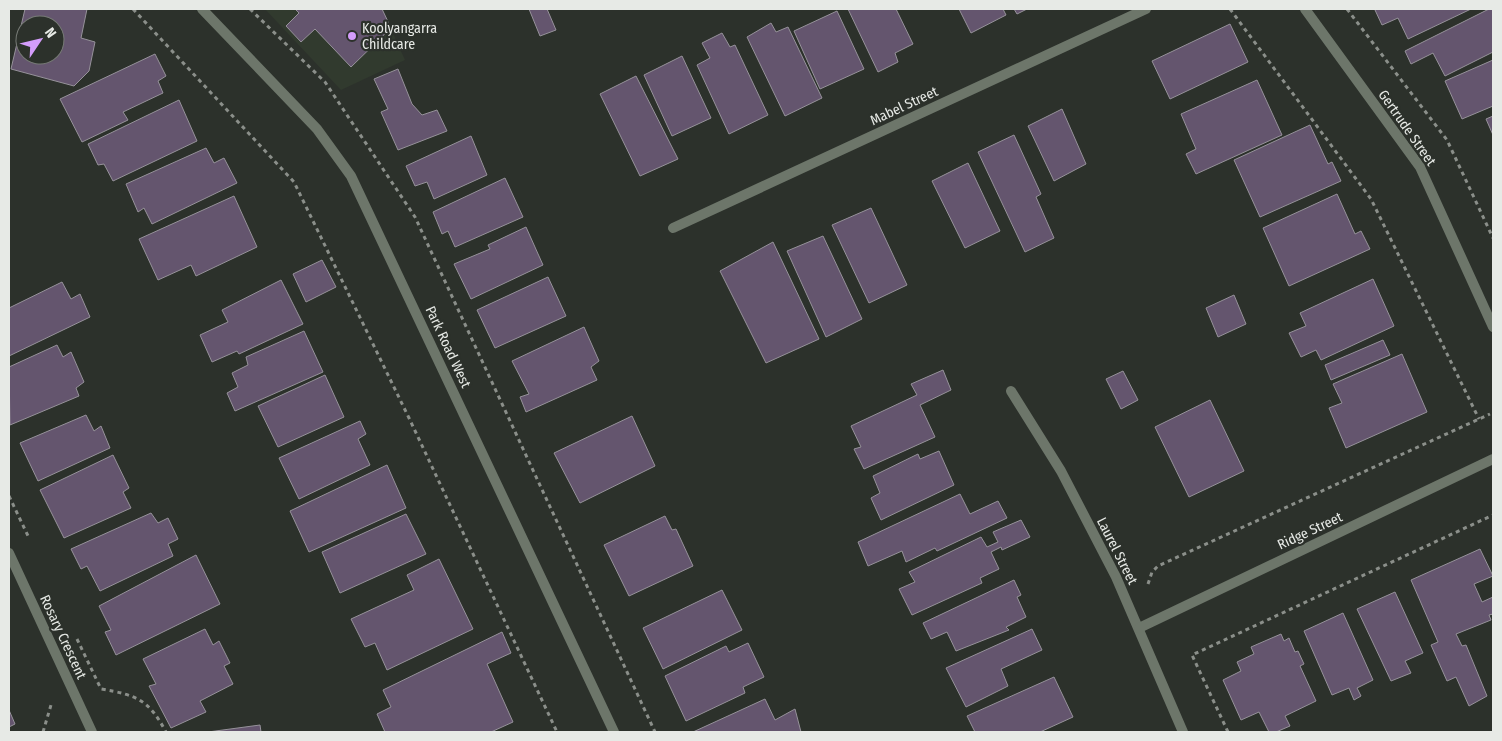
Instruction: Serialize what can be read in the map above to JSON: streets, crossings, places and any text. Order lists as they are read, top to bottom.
{
  "streets": {
    "street": [
      "Mabel Street",
      "Gertrude Street",
      "Park Road West",
      "Ridge Street",
      "Laurel Street",
      "Rosary Crescent"
    ]
  },
  "crossings": [
    ["Ridge Street", "Laurel Street"]
  ],
  "places": ["Koolyangarra Childcare"],
  "north": "top right"
}
